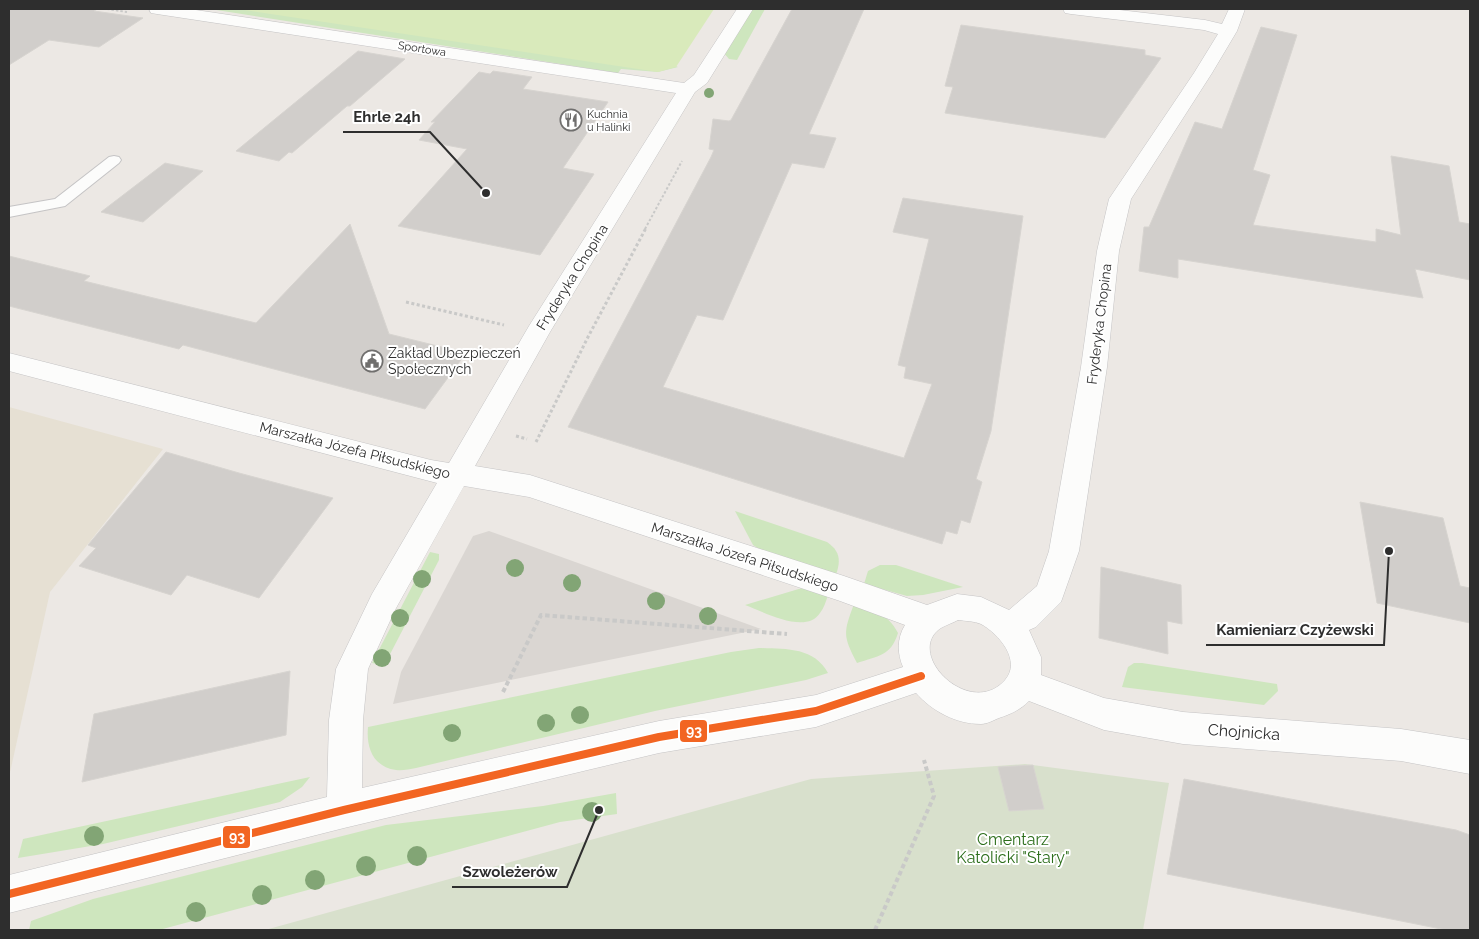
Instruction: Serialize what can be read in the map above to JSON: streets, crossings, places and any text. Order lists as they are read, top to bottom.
{
  "streets": {
    "street": [
      "Sportowa",
      "Fryderyka Chopina",
      "Marszałka Józefa Piłsudskiego",
      "Chojnicka"
    ]
  },
  "crossings": [
    ["Sportowa", "Fryderyka Chopina"],
    ["Fryderyka Chopina", "Marszałka Józefa Piłsudskiego"],
    ["Fryderyka Chopina", "Chojnicka"],
    ["Marszałka Józefa Piłsudskiego", "Chojnicka"]
  ],
  "parks": ["Cmentarz Katolicki \"Stary\""],
  "places": {
    "restaurant": ["Kuchnia u Halinki"],
    "other": ["Ehrle 24h", "Kamieniarz Czyżewski", "Szwoleżerów"],
    "public building": ["Zakład Ubezpieczeń Społecznych"]
  },
  "lines": ["transit line 93"]
}
